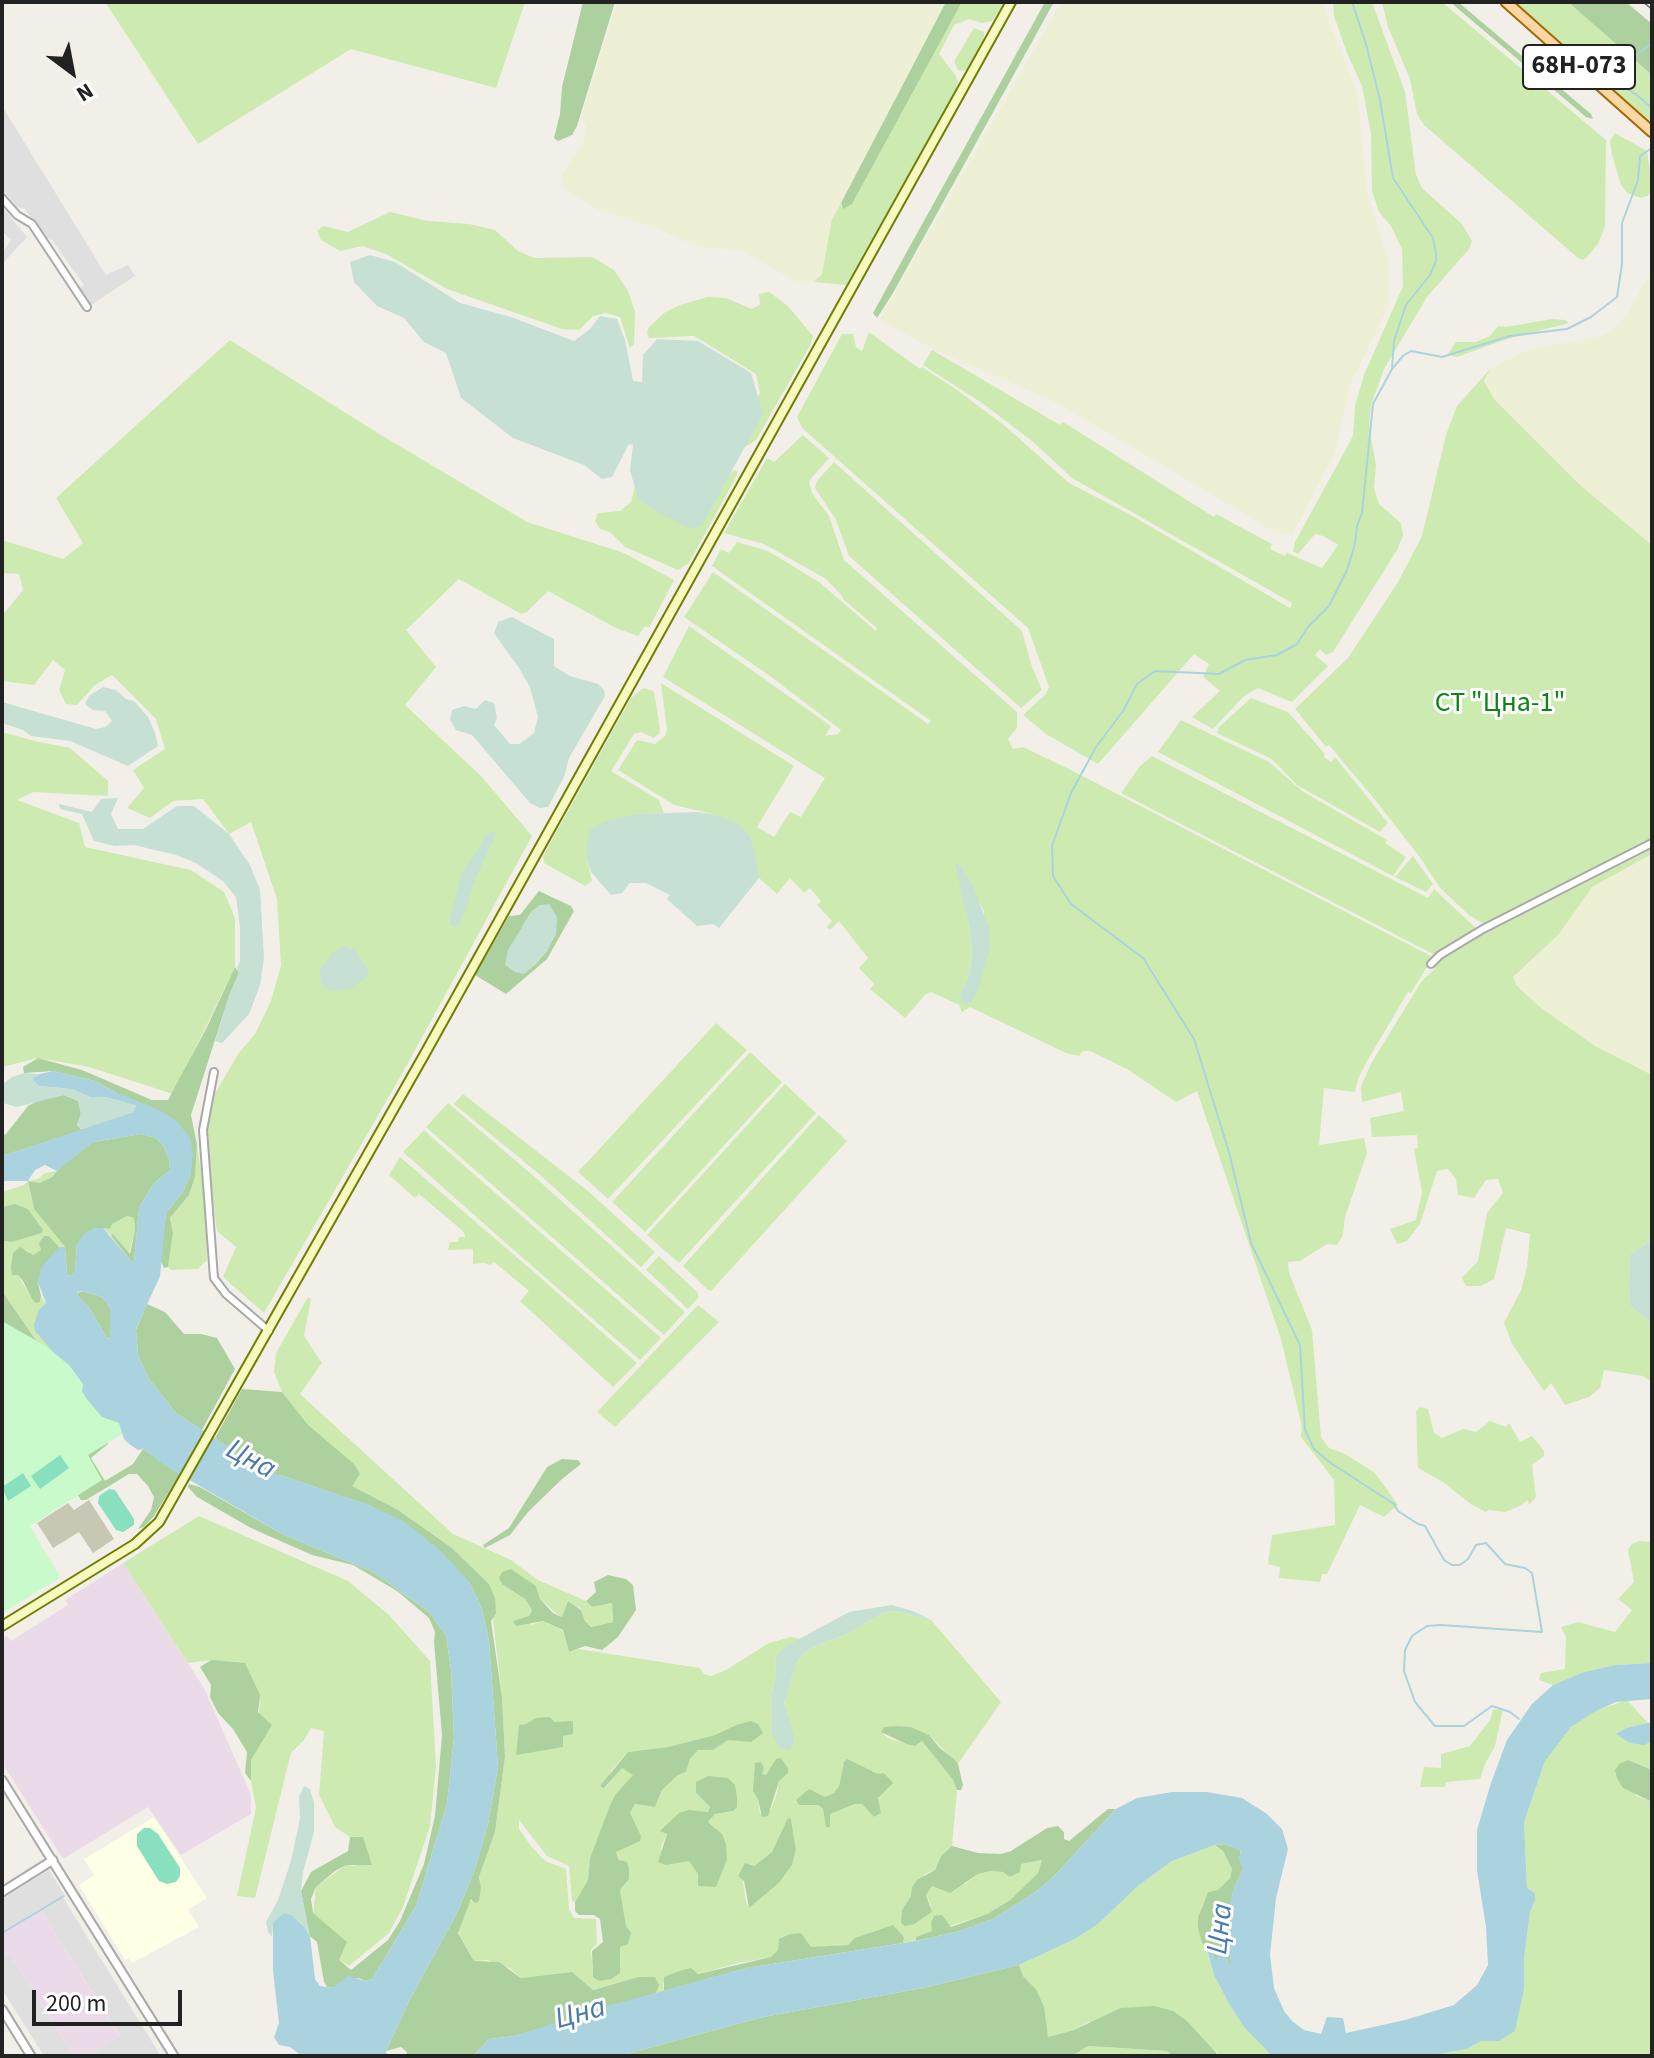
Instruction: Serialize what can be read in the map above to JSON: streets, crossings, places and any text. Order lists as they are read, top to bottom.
{
  "streets": {
    "main road": ["68Н-073"]
  },
  "water": ["Цна"],
  "parks": ["СТ \"Цна-1\""],
  "scale_bar": "200 m",
  "north": "bottom right"
}
